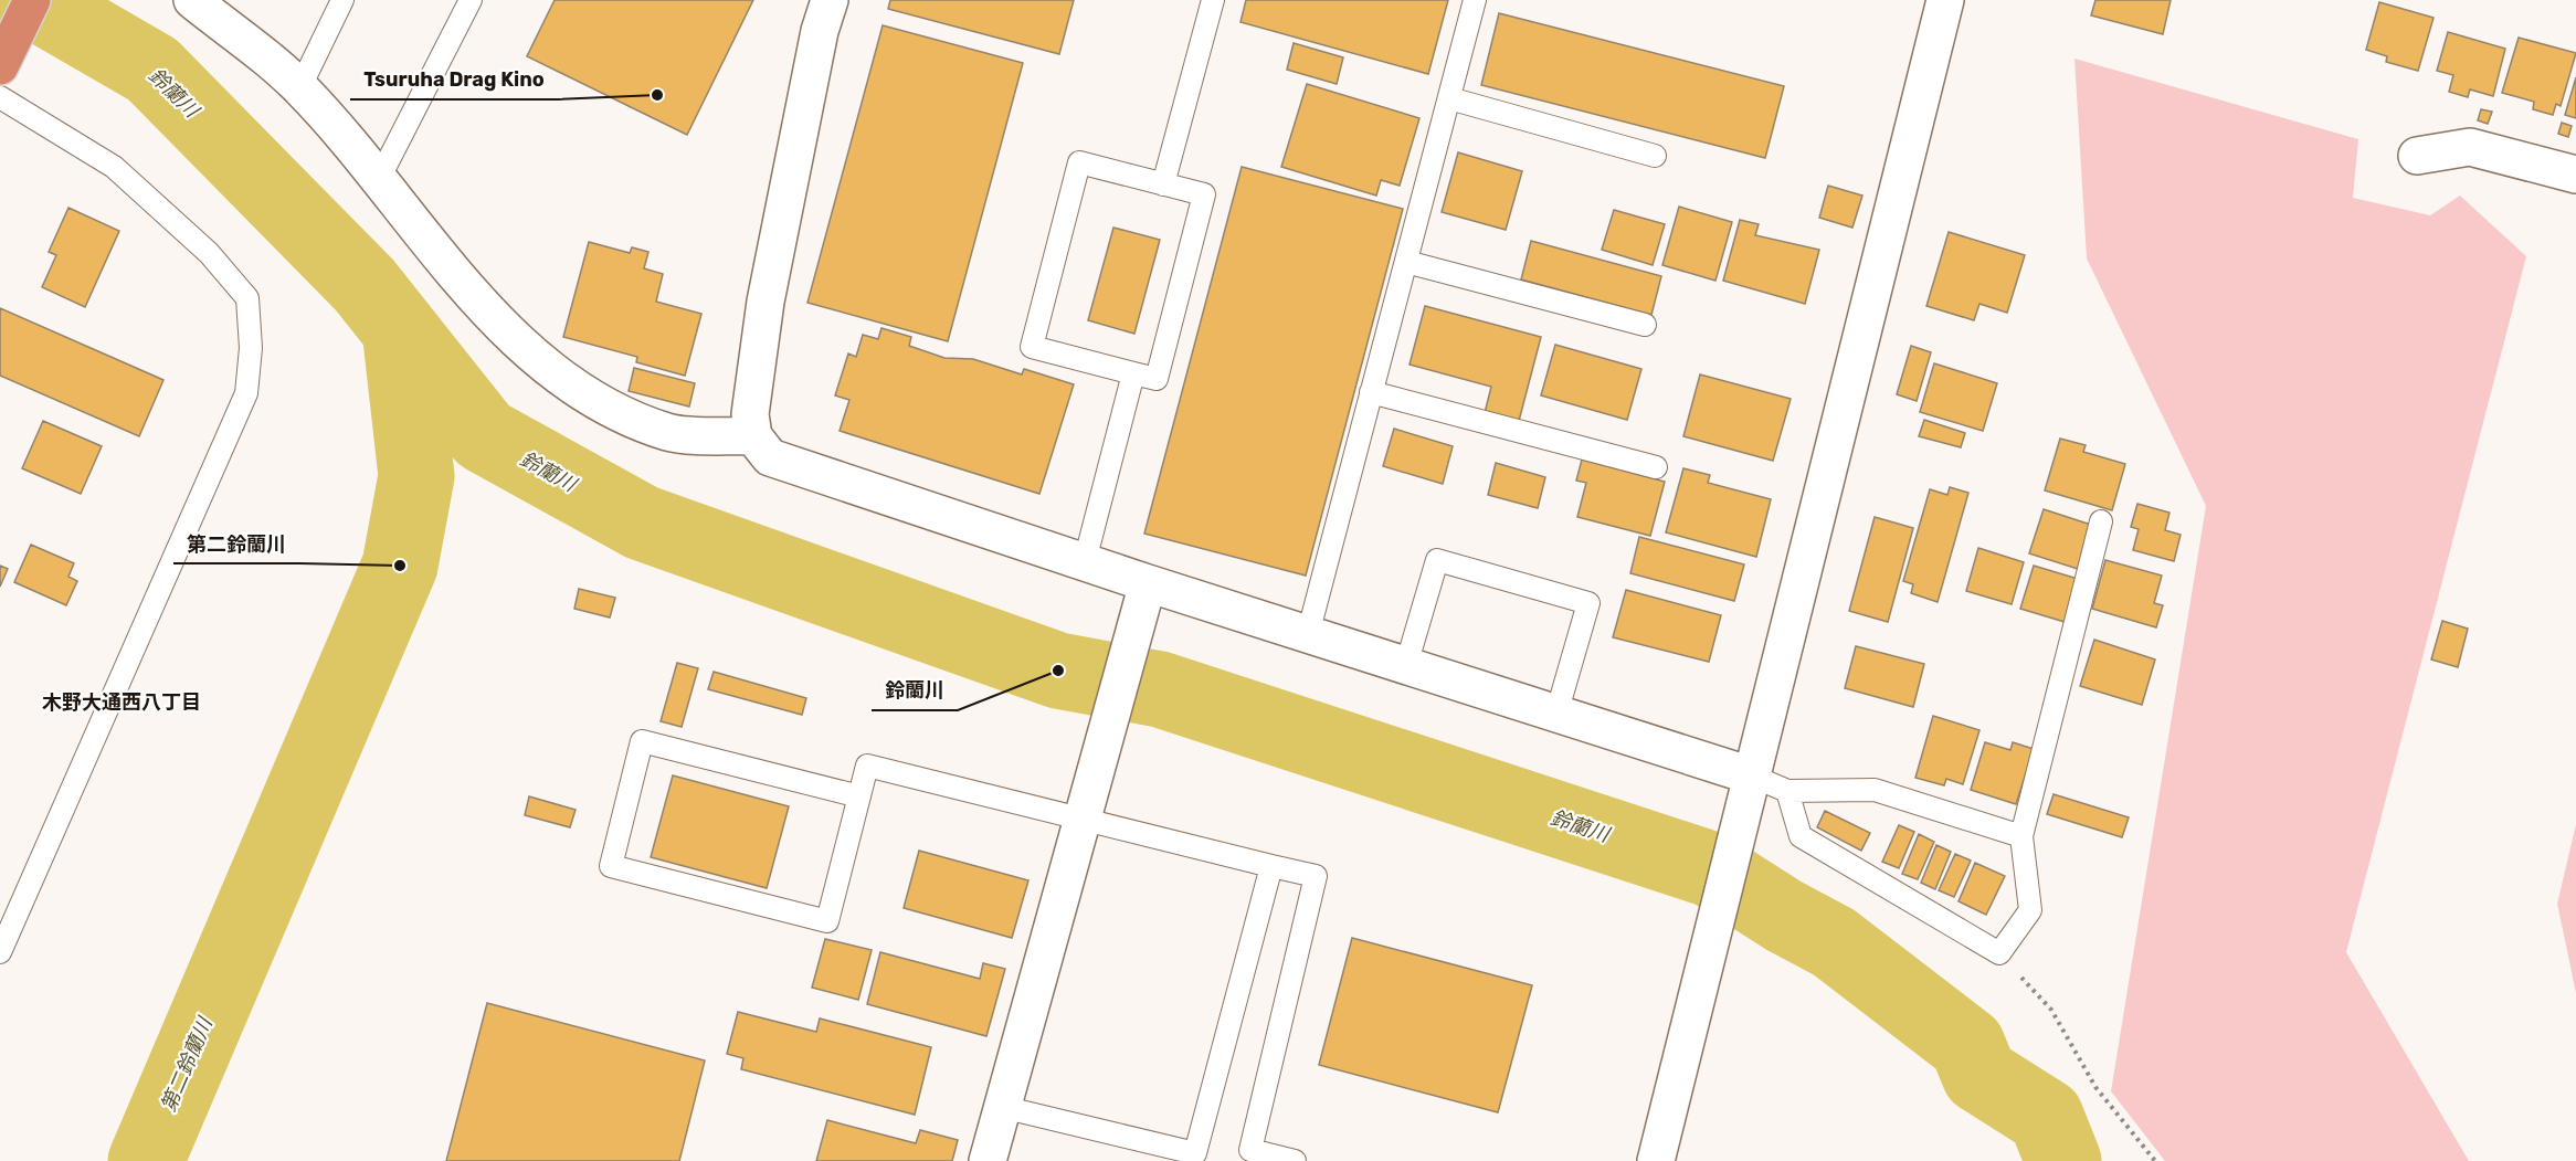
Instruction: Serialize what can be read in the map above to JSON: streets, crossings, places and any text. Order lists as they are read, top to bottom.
{
  "districts": ["木野大通西八丁目"],
  "water": ["鈴蘭川", "第二鈴蘭川"],
  "places": ["Tsuruha Drag Kino", "第二鈴蘭川", "鈴蘭川"]
}
